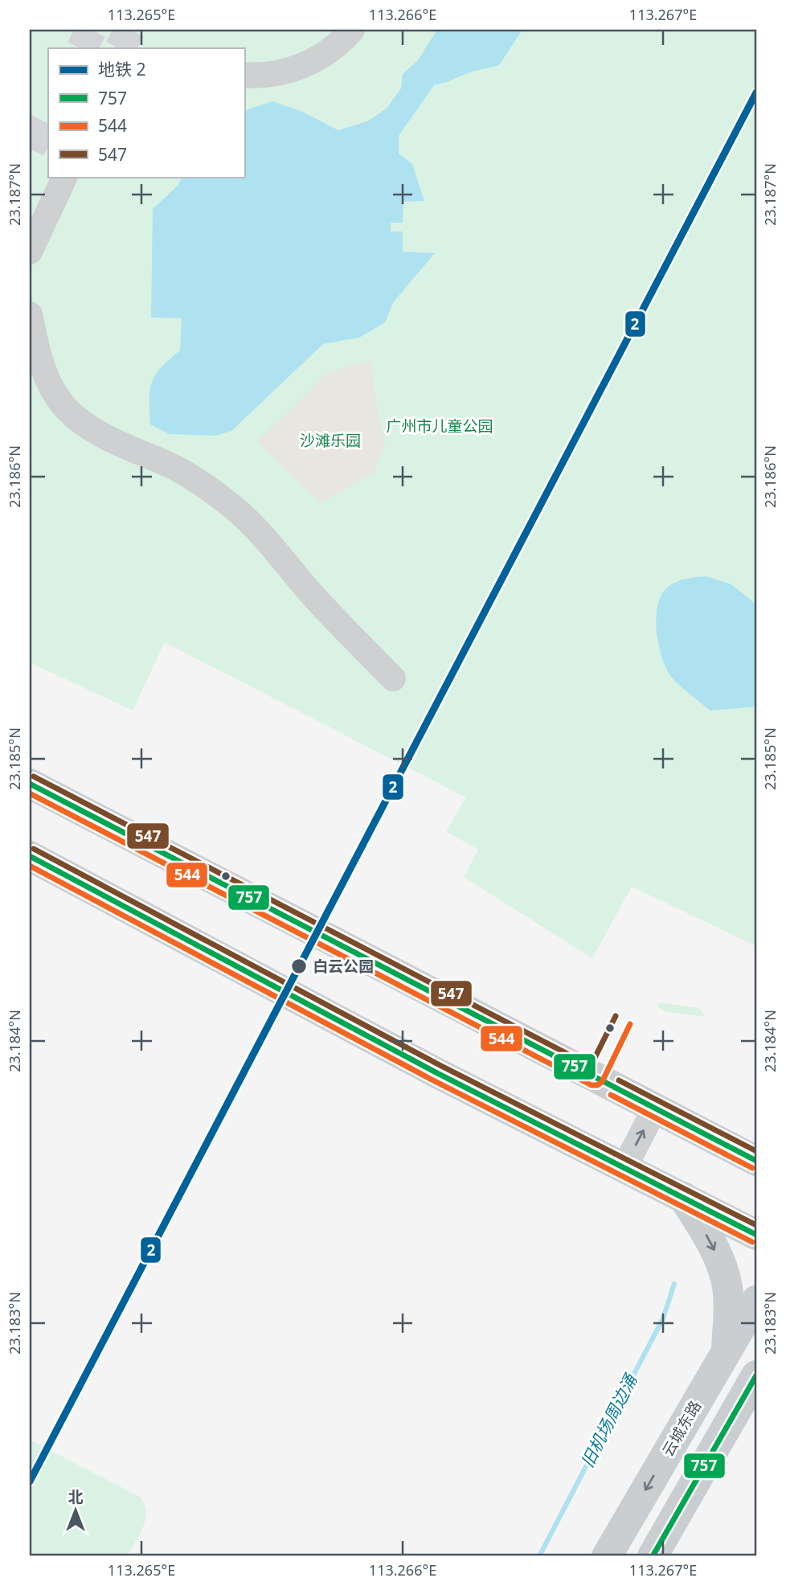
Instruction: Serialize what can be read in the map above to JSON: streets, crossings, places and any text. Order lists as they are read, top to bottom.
{
  "streets": {
    "main road": ["云城东路"]
  },
  "water": ["旧机场周边涌"],
  "parks": ["广州市儿童公园", "沙滩乐园"],
  "places": ["白云公园"],
  "lines": [
    "metro line 2",
    "transit line 547",
    "transit line 757",
    "transit line 544"
  ],
  "legend": [
    "地铁 2",
    "757",
    "544",
    "547"
  ],
  "north": "top",
  "coordinates": [
    "113.265°E",
    "113.266°E",
    "113.267°E",
    "23.187°N",
    "23.186°N",
    "23.185°N",
    "23.184°N",
    "23.183°N"
  ]
}
